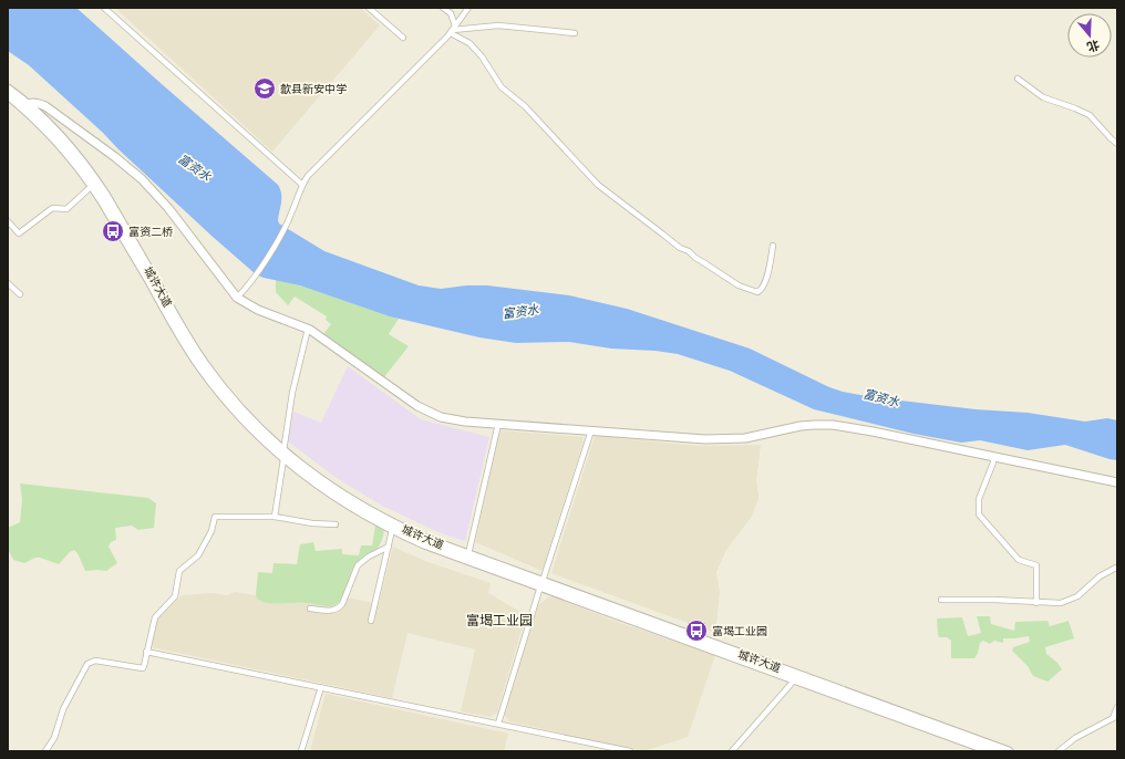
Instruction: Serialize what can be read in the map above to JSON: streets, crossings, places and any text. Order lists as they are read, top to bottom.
{
  "streets": {
    "main road": ["城许大道"]
  },
  "districts": ["富堨工业园"],
  "water": ["富资水"],
  "places": {
    "school or university": ["歙县新安中学"],
    "bus stop": ["富资二桥", "富堨工业园"]
  },
  "north": "bottom"
}
